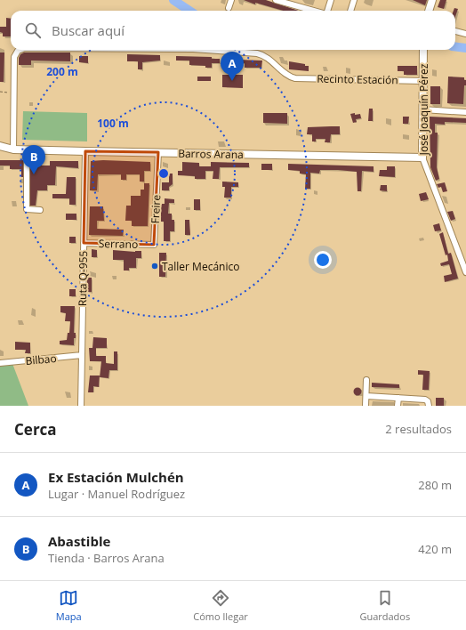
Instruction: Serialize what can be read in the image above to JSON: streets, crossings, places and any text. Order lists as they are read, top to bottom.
{
  "streets": {
    "main road": ["José Joaquín Pérez", "Barros Arana"],
    "street": [
      "Recinto Estación",
      "Freire",
      "Serrano",
      "Ruta Q-955",
      "Bilbao"
    ]
  },
  "crossings": [
    ["Recinto Estación", "José Joaquín Pérez"],
    ["José Joaquín Pérez", "Barros Arana"],
    ["Barros Arana", "Freire"],
    ["Barros Arana", "Ruta Q-955"],
    ["Freire", "Serrano"],
    ["Serrano", "Ruta Q-955"],
    ["Ruta Q-955", "Bilbao"]
  ],
  "places": ["Taller Mecánico"],
  "page": {
    "search": "Buscar aquí",
    "pins": ["A", "B"],
    "heading": ["Cerca", "2 resultados"],
    "list": [
      {
        "mark": "A",
        "name": "Ex Estación Mulchén",
        "note": "Lugar · Manuel Rodríguez",
        "value": "280 m"
      },
      {
        "mark": "B",
        "name": "Abastible",
        "note": "Tienda · Barros Arana",
        "value": "420 m"
      }
    ],
    "nav": ["Mapa", "Cómo llegar", "Guardados"]
  },
  "rings": ["200 m", "100 m"]
}
